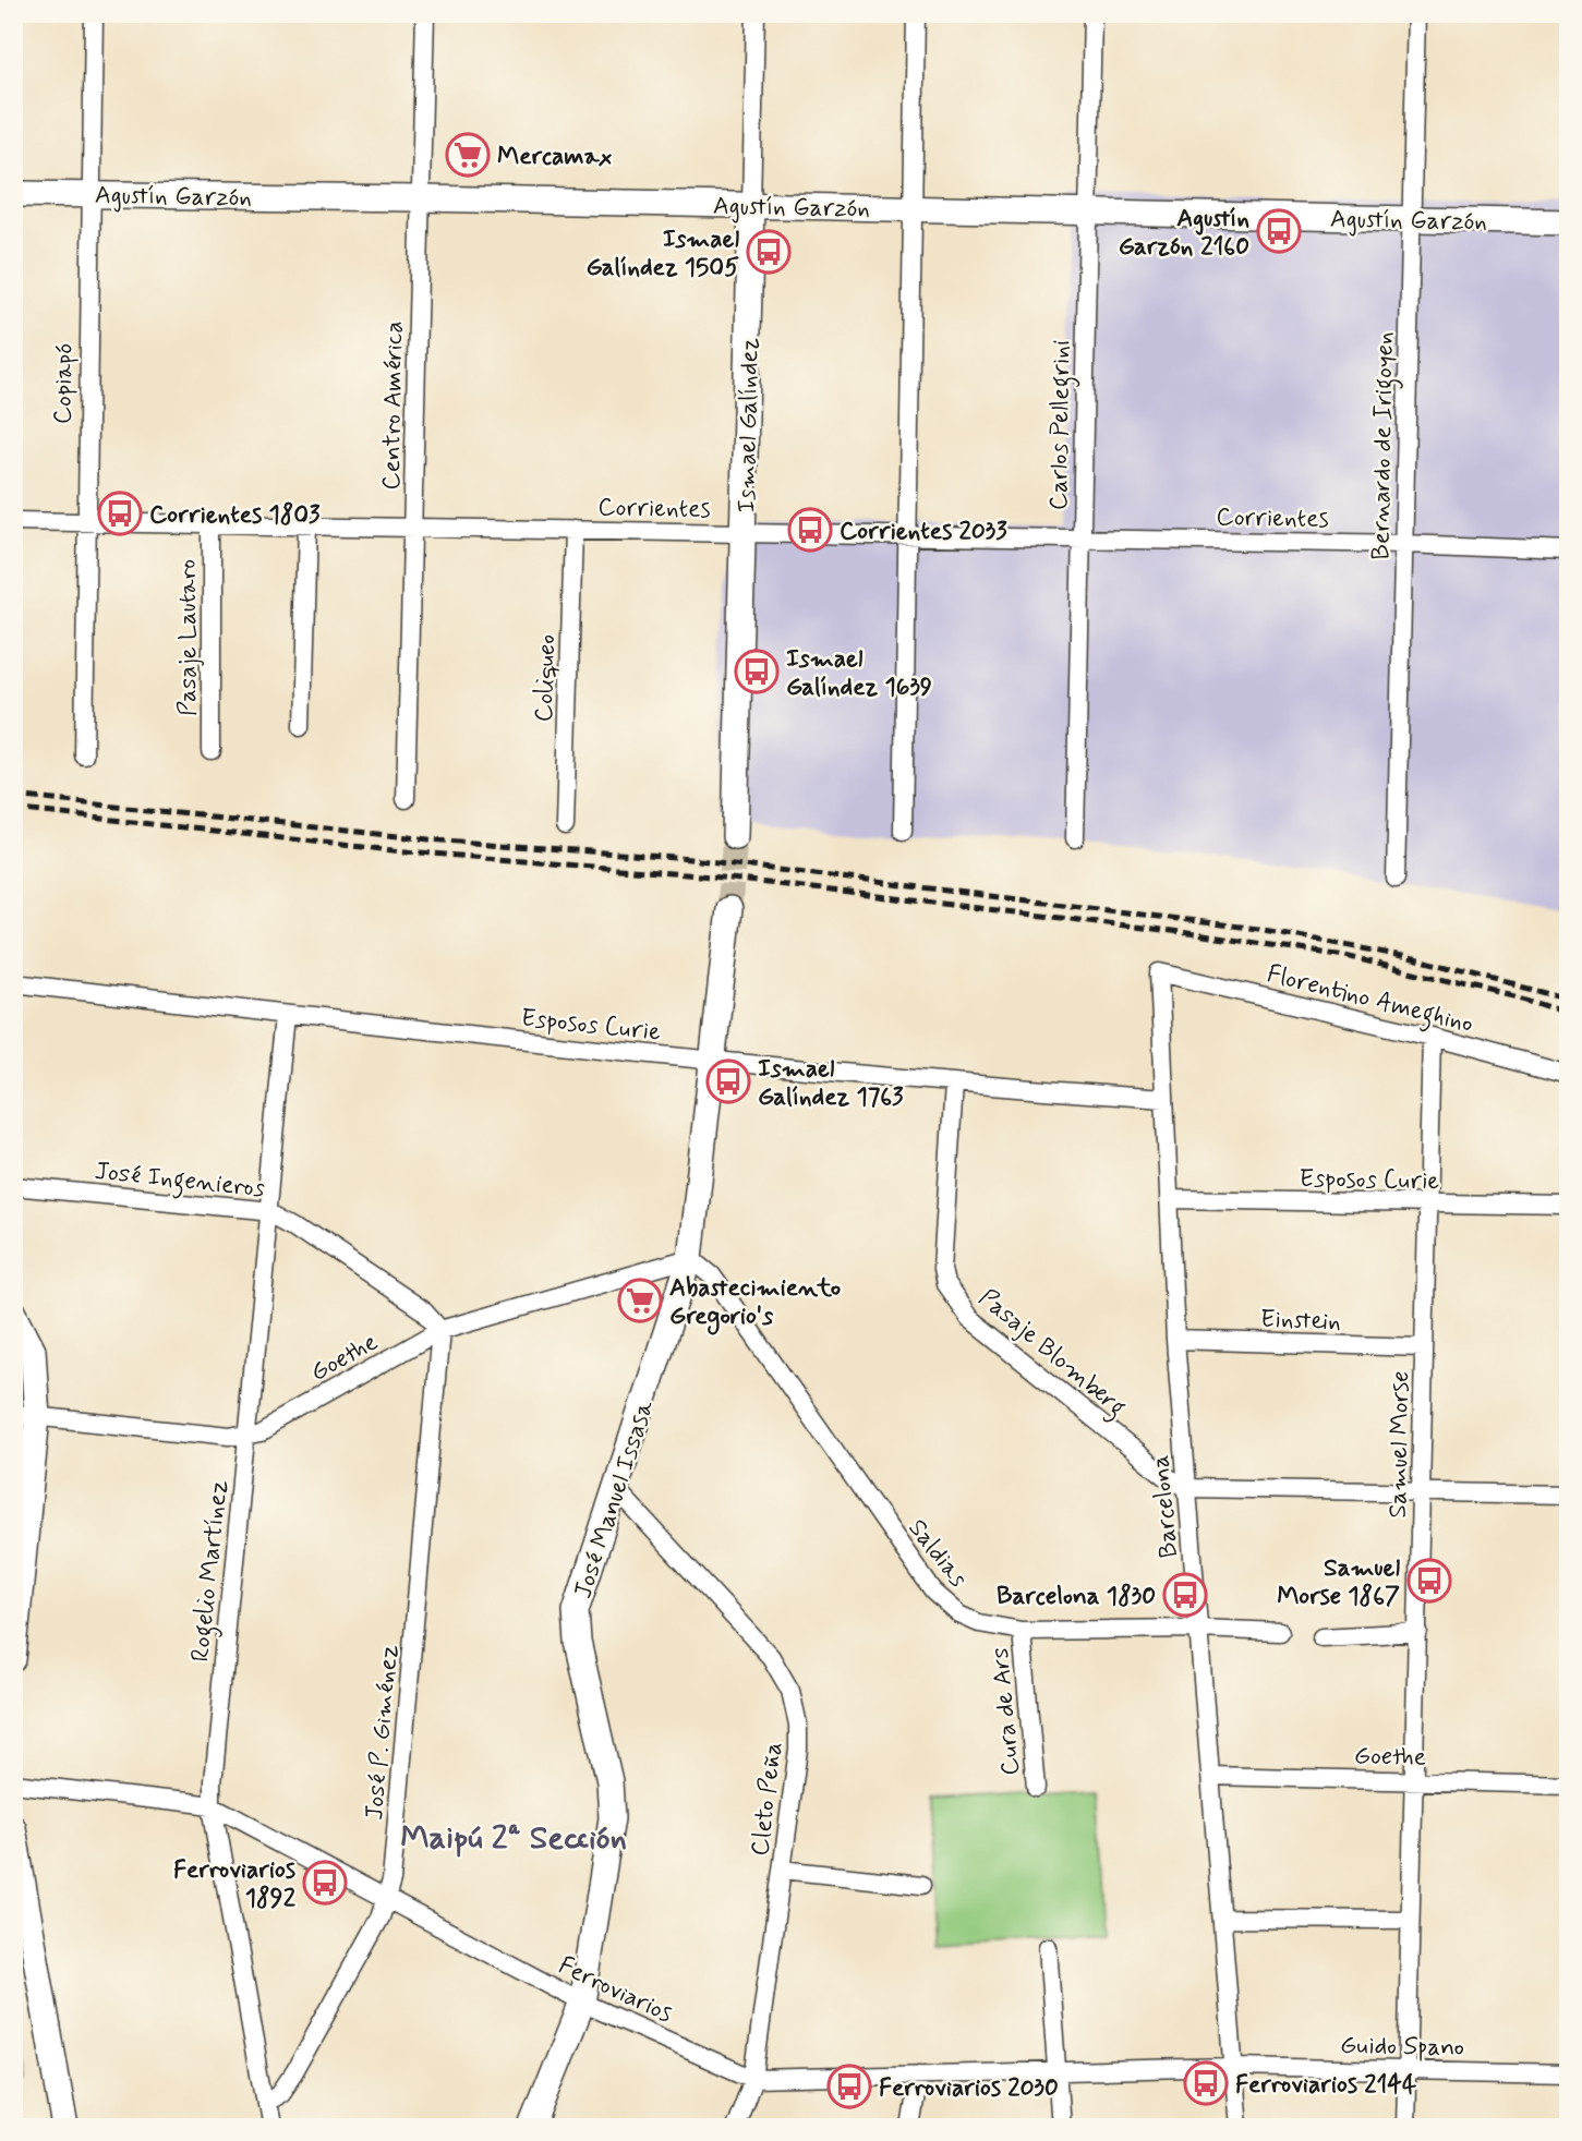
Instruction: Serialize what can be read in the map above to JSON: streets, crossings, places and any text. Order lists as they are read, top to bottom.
{
  "streets": {
    "main road": ["Agustín Garzón", "Ismael Galíndez", "José Manuel Issasa"],
    "street": [
      "Copiapó",
      "Centro América",
      "Carlos Pellegrini",
      "Bernardo de Irigoyen",
      "Corrientes",
      "Pasaje Lautaro",
      "Coliqueo",
      "Florentino Ameghino",
      "Esposos Curie",
      "José Ingenieros",
      "Einstein",
      "Pasaje Blomberg",
      "Goethe",
      "Samuel Morse",
      "Barcelona",
      "Saldias",
      "Rogelio Martínez",
      "Cura de Ars",
      "José P. Giménez",
      "Cleto Peña",
      "Ferroviarios",
      "Guido Spano"
    ]
  },
  "crossings": [
    ["Agustín Garzón", "Copiapó"],
    ["Agustín Garzón", "Centro América"],
    ["Agustín Garzón", "Ismael Galíndez"],
    ["Agustín Garzón", "Carlos Pellegrini"],
    ["Agustín Garzón", "Bernardo de Irigoyen"],
    ["Copiapó", "Corrientes"],
    ["Centro América", "Corrientes"],
    ["Ismael Galíndez", "Corrientes"],
    ["Carlos Pellegrini", "Corrientes"],
    ["Bernardo de Irigoyen", "Corrientes"],
    ["Corrientes", "Pasaje Lautaro"],
    ["Corrientes", "Coliqueo"],
    ["Florentino Ameghino", "Samuel Morse"],
    ["Florentino Ameghino", "Barcelona"],
    ["Esposos Curie", "Pasaje Blomberg"],
    ["Esposos Curie", "Samuel Morse"],
    ["Esposos Curie", "José Manuel Issasa"],
    ["Esposos Curie", "Barcelona"],
    ["Esposos Curie", "Rogelio Martínez"],
    ["José Ingenieros", "Goethe"],
    ["José Ingenieros", "Rogelio Martínez"],
    ["José Ingenieros", "José P. Giménez"],
    ["Einstein", "Samuel Morse"],
    ["Einstein", "Barcelona"],
    ["Pasaje Blomberg", "Barcelona"],
    ["Goethe", "Samuel Morse"],
    ["Goethe", "José Manuel Issasa"],
    ["Goethe", "Barcelona"],
    ["Goethe", "Saldias"],
    ["Goethe", "Rogelio Martínez"],
    ["Goethe", "José P. Giménez"],
    ["Samuel Morse", "Guido Spano"],
    ["José Manuel Issasa", "Saldias"],
    ["José Manuel Issasa", "Cleto Peña"],
    ["José Manuel Issasa", "Ferroviarios"],
    ["Barcelona", "Saldias"],
    ["Barcelona", "Ferroviarios"],
    ["Barcelona", "Guido Spano"],
    ["Saldias", "Cura de Ars"],
    ["Rogelio Martínez", "José P. Giménez"],
    ["Rogelio Martínez", "Ferroviarios"],
    ["José P. Giménez", "Ferroviarios"],
    ["Cleto Peña", "Ferroviarios"],
    ["Ferroviarios", "Guido Spano"]
  ],
  "districts": ["Maipú 2ª Sección"],
  "places": {
    "supermarket": ["Mercamax", "Abastecimiento Gregorio's"],
    "bus stop": [
      "Agustín Garzón 2160",
      "Ismael Galíndez 1505",
      "Corrientes 1803",
      "Corrientes 2033",
      "Ismael Galíndez 1639",
      "Ismael Galíndez 1763",
      "Samuel Morse 1867",
      "Barcelona 1830",
      "Ferroviarios 1892",
      "Ferroviarios 2144",
      "Ferroviarios 2030"
    ]
  }
}
